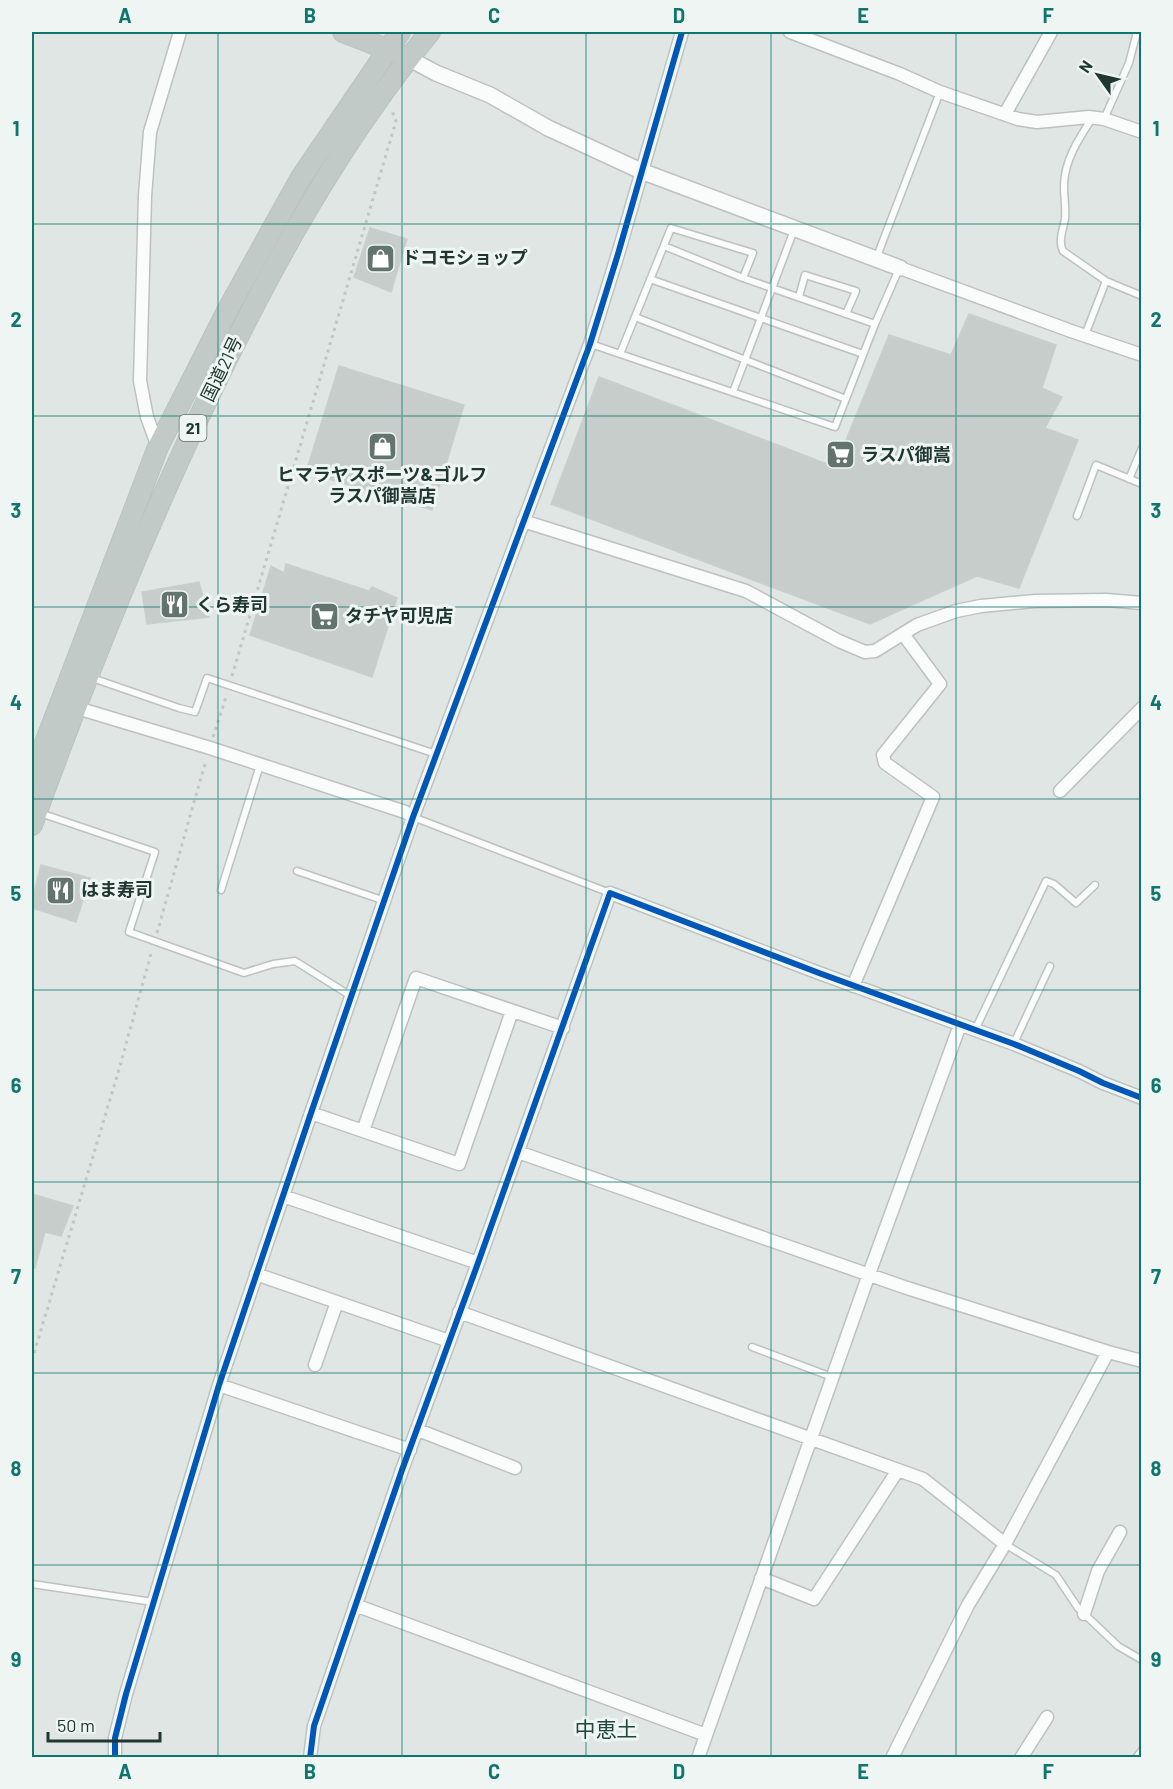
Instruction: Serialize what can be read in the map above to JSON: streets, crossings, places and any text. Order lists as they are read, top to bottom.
{
  "streets": {
    "highway": ["国道21号", "21"]
  },
  "crossings": [
    ["国道21号", "21"]
  ],
  "districts": ["中恵土"],
  "places": {
    "shop": ["ドコモショップ", "ヒマラヤスポーツ&ゴルフ ラスパ御嵩店"],
    "supermarket": ["ラスパ御嵩", "タチヤ可児店"],
    "restaurant": ["くら寿司", "はま寿司"]
  },
  "scale_bar": "50 m",
  "north": "top left",
  "grid": {
    "columns": [
      "A",
      "B",
      "C",
      "D",
      "E",
      "F"
    ],
    "rows": [
      "1",
      "2",
      "3",
      "4",
      "5",
      "6",
      "7",
      "8",
      "9"
    ]
  }
}
